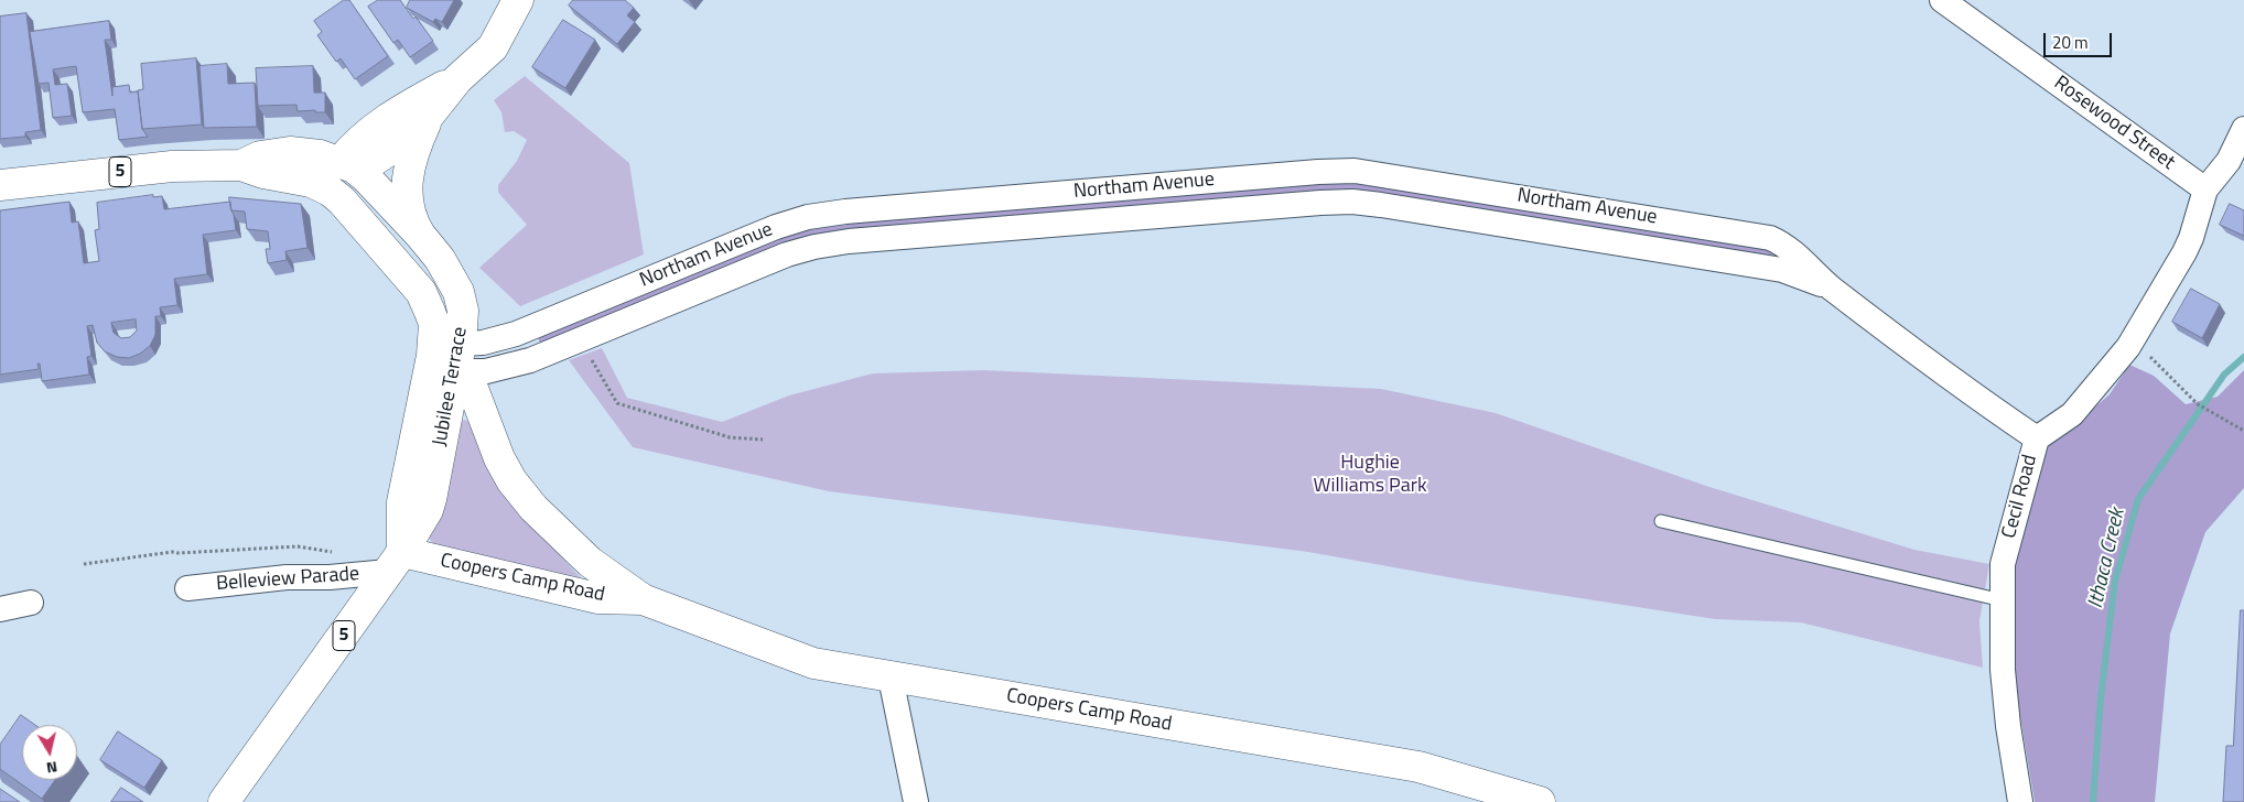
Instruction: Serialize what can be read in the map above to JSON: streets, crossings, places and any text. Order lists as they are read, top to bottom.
{
  "streets": {
    "main road": ["5", "Jubilee Terrace", "Coopers Camp Road"],
    "street": [
      "Rosewood Street",
      "Northam Avenue",
      "Cecil Road",
      "Belleview Parade"
    ]
  },
  "crossings": [
    ["Rosewood Street", "Cecil Road"],
    ["5", "Jubilee Terrace"],
    ["5", "Coopers Camp Road"],
    ["5", "Belleview Parade"],
    ["Northam Avenue", "Jubilee Terrace"],
    ["Northam Avenue", "Cecil Road"],
    ["Northam Avenue", "Coopers Camp Road"],
    ["Jubilee Terrace", "Coopers Camp Road"],
    ["Jubilee Terrace", "Belleview Parade"],
    ["Coopers Camp Road", "Belleview Parade"]
  ],
  "water": ["Ithaca Creek"],
  "parks": ["Hughie Williams Park"],
  "scale_bar": "20 m",
  "north": "bottom"
}
